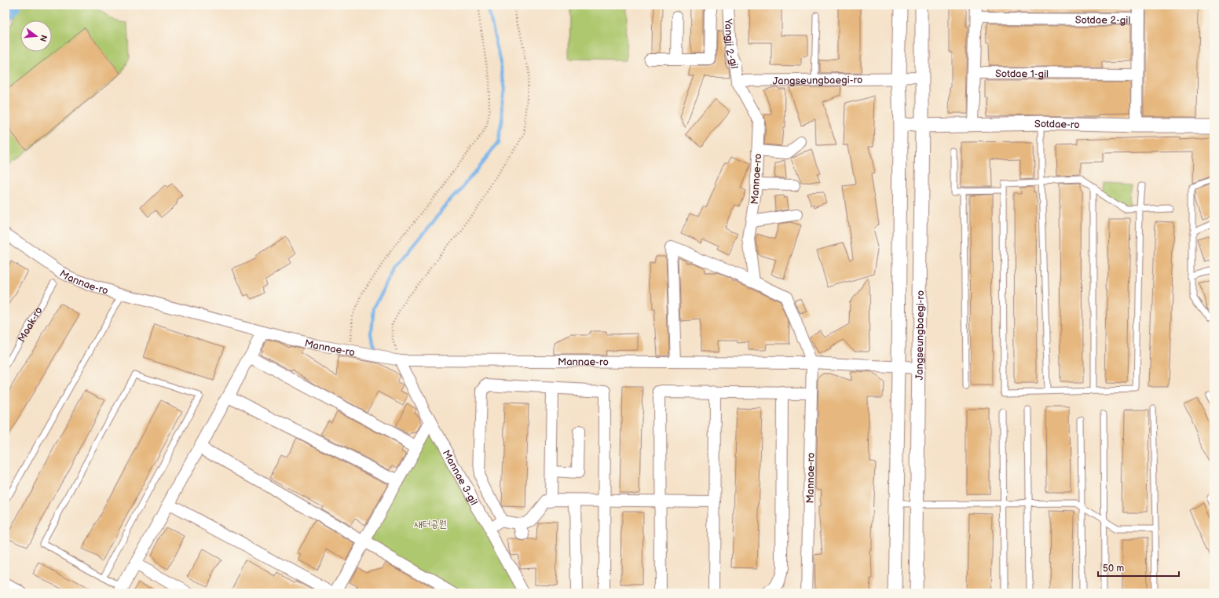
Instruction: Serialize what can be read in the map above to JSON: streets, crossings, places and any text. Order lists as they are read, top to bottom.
{
  "streets": {
    "street": [
      "Sotdae 2-gil",
      "Yangji 2-gil",
      "Sotdae 1-gil",
      "Jangseungbaegi-ro",
      "Sotdae-ro",
      "Mannae-ro",
      "Mannae 3-gil"
    ],
    "lane": ["Moak-ro"]
  },
  "crossings": [
    ["Sotdae 2-gil", "Sotdae 1-gil"],
    ["Sotdae 2-gil", "Sotdae-ro"],
    ["Yangji 2-gil", "Jangseungbaegi-ro"],
    ["Yangji 2-gil", "Mannae-ro"],
    ["Jangseungbaegi-ro", "Sotdae-ro"],
    ["Jangseungbaegi-ro", "Mannae-ro"],
    ["Mannae-ro", "Mannae 3-gil"]
  ],
  "parks": ["새터공원"],
  "scale_bar": "50 m",
  "north": "right"
}
